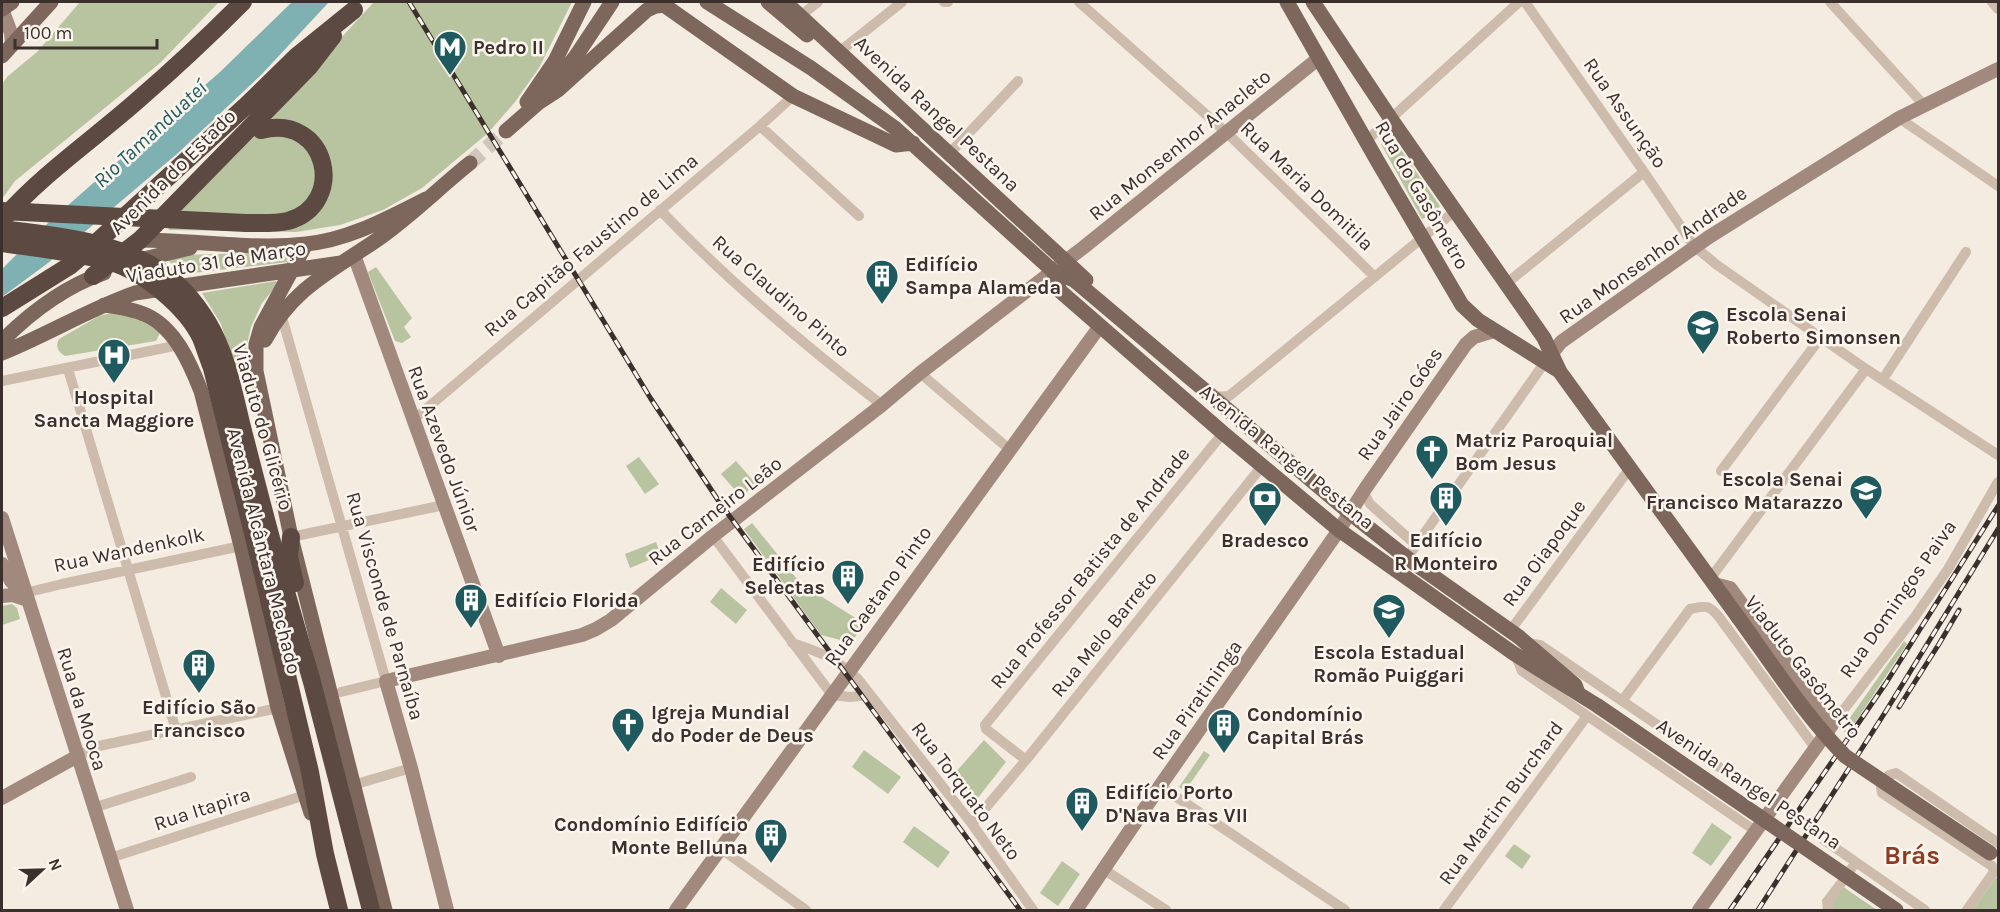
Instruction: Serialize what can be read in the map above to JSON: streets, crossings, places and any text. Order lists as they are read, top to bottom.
{
  "streets": {
    "highway": ["Avenida do Estado", "Viaduto do Glicério", "Avenida Alcântara Machado"],
    "main road": [
      "Avenida Rangel Pestana",
      "Rua do Gasômetro",
      "Viaduto 31 de Março",
      "Rua Caetano Pinto",
      "Viaduto Gasômetro"
    ],
    "street": [
      "Rua Assunção",
      "Rua Monsenhor Anacleto",
      "Rua Maria Domitila",
      "Rua Capitão Faustino de Lima",
      "Rua Monsenhor Andrade",
      "Rua Claudino Pinto",
      "Rua Jairo Góes",
      "Rua Azevedo Júnior",
      "Rua Carneiro Leão",
      "Rua Wandenkolk",
      "Rua Oiapoque",
      "Rua Professor Batista de Andrade",
      "Rua Domingos Paiva",
      "Rua Visconde de Parnaíba",
      "Rua Melo Barreto",
      "Rua Piratininga",
      "Rua da Mooca",
      "Rua Torquato Neto",
      "Rua Martim Burchard",
      "Rua Itapira"
    ]
  },
  "crossings": [
    ["Rua Assunção", "Rua Monsenhor Andrade"],
    ["Avenida Rangel Pestana", "Rua Monsenhor Anacleto"],
    ["Avenida Rangel Pestana", "Rua Monsenhor Andrade"],
    ["Avenida Rangel Pestana", "Rua Jairo Góes"],
    ["Avenida Rangel Pestana", "Rua Carneiro Leão"],
    ["Avenida Rangel Pestana", "Rua Oiapoque"],
    ["Avenida Rangel Pestana", "Rua Professor Batista de Andrade"],
    ["Avenida Rangel Pestana", "Rua Caetano Pinto"],
    ["Avenida Rangel Pestana", "Rua Domingos Paiva"],
    ["Avenida Rangel Pestana", "Rua Melo Barreto"],
    ["Avenida Rangel Pestana", "Rua Piratininga"],
    ["Avenida Rangel Pestana", "Rua Martim Burchard"],
    ["Rua Monsenhor Anacleto", "Rua Maria Domitila"],
    ["Rua Monsenhor Anacleto", "Rua do Gasômetro"],
    ["Rua Monsenhor Anacleto", "Rua Carneiro Leão"],
    ["Rua do Gasômetro", "Rua Monsenhor Andrade"],
    ["Rua do Gasômetro", "Rua Jairo Góes"],
    ["Rua do Gasômetro", "Rua Oiapoque"],
    ["Rua do Gasômetro", "Rua Domingos Paiva"],
    ["Rua do Gasômetro", "Viaduto Gasômetro"],
    ["Rua Capitão Faustino de Lima", "Rua Claudino Pinto"],
    ["Rua Capitão Faustino de Lima", "Rua Azevedo Júnior"],
    ["Viaduto 31 de Março", "Rua Azevedo Júnior"],
    ["Viaduto 31 de Março", "Avenida Alcântara Machado"],
    ["Rua Claudino Pinto", "Rua Carneiro Leão"],
    ["Rua Jairo Góes", "Rua Piratininga"],
    ["Viaduto do Glicério", "Avenida Alcântara Machado"],
    ["Rua Azevedo Júnior", "Rua Carneiro Leão"],
    ["Rua Carneiro Leão", "Rua Visconde de Parnaíba"],
    ["Rua Wandenkolk", "Avenida Alcântara Machado"],
    ["Rua Wandenkolk", "Rua da Mooca"],
    ["Avenida Alcântara Machado", "Rua Itapira"],
    ["Rua Professor Batista de Andrade", "Rua Melo Barreto"],
    ["Rua Caetano Pinto", "Rua Torquato Neto"],
    ["Rua Melo Barreto", "Rua Torquato Neto"],
    ["Rua da Mooca", "Rua Itapira"]
  ],
  "districts": ["Brás"],
  "water": ["Rio Tamanduateí"],
  "places": {
    "metro station": ["Pedro II"],
    "building": [
      "Edifício Sampa Alameda",
      "Edifício R Monteiro",
      "Edifício Selectas",
      "Edifício Florida",
      "Edifício São Francisco",
      "Condomínio Capital Brás",
      "Edifício Porto D'Nava Bras VII",
      "Condomínio Edifício Monte Belluna"
    ],
    "school or university": ["Escola Senai Roberto Simonsen", "Escola Senai Francisco Matarazzo", "Escola Estadual Romão Puiggari"],
    "hospital": ["Hospital Sancta Maggiore"],
    "church": ["Matriz Paroquial Bom Jesus", "Igreja Mundial do Poder de Deus"],
    "bank": ["Bradesco"]
  },
  "scale_bar": "100 m",
  "north": "right"
}
